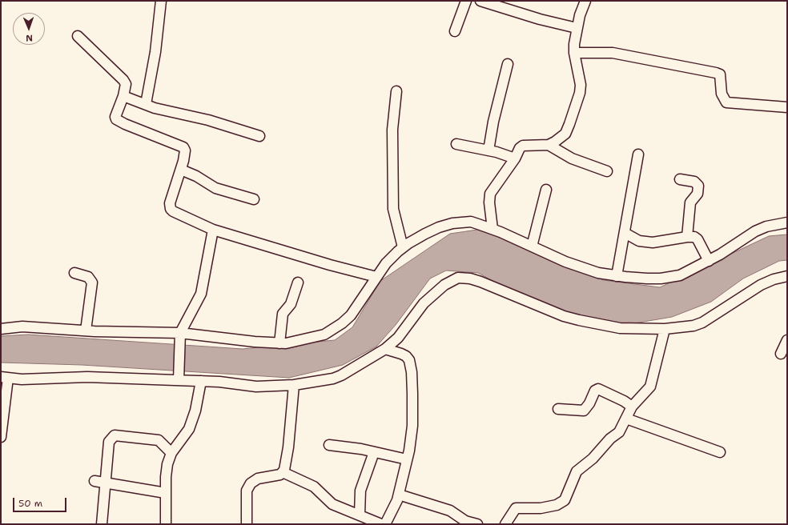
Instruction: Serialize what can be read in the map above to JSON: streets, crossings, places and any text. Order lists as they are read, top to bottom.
{
  "scale_bar": "50 m",
  "north": "bottom"
}
